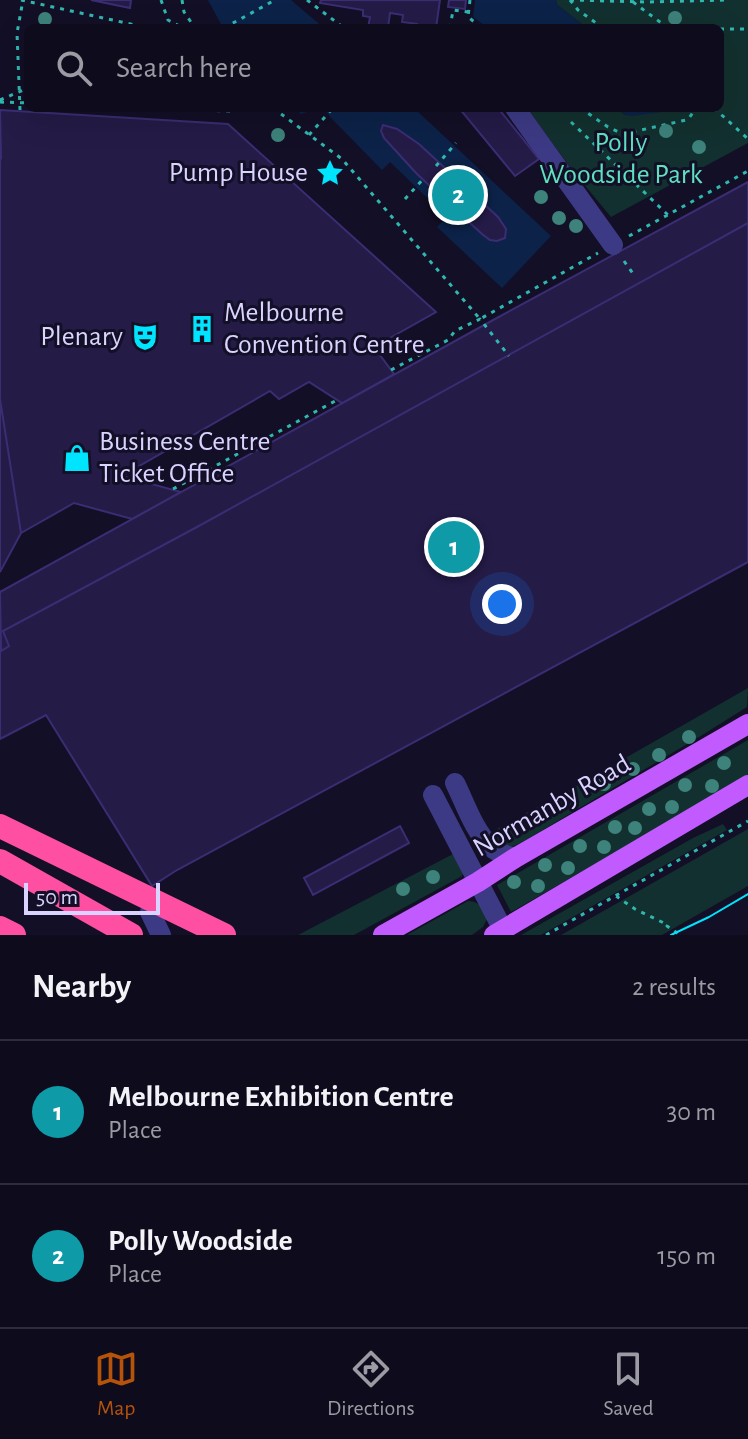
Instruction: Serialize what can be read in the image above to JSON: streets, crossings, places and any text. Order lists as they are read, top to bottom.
{
  "streets": {
    "main road": ["Normanby Road"]
  },
  "parks": ["Polly Woodside Park"],
  "places": {
    "place": ["Pump House"],
    "building": ["Melbourne Convention Centre"],
    "theatre": ["Plenary"],
    "shop": ["Business Centre Ticket Office"]
  },
  "scale_bar": "50 m",
  "page": {
    "search": "Search here",
    "pins": ["2", "1"],
    "scale": "50 m",
    "heading": ["Nearby", "2 results"],
    "list": [
      {
        "mark": "1",
        "name": "Melbourne Exhibition Centre",
        "note": "Place",
        "value": "30 m"
      },
      {
        "mark": "2",
        "name": "Polly Woodside",
        "note": "Place",
        "value": "150 m"
      }
    ],
    "nav": ["Map", "Directions", "Saved"]
  }
}
